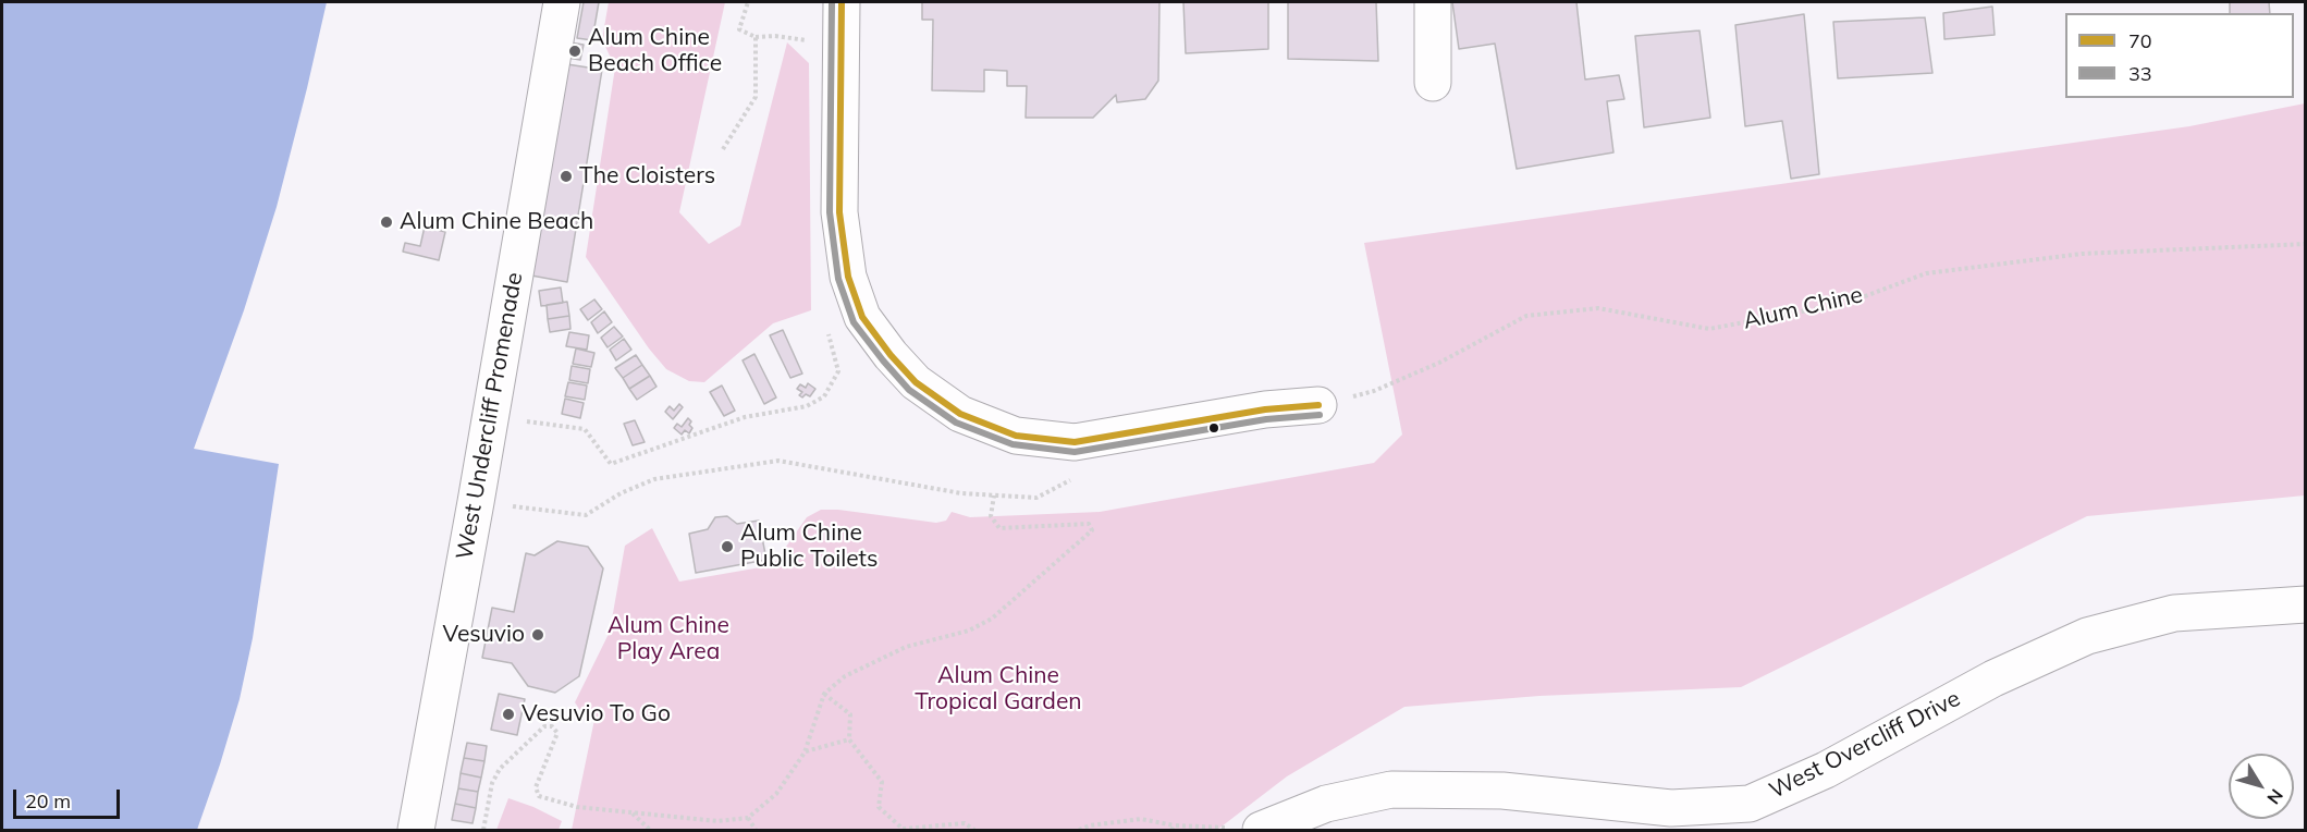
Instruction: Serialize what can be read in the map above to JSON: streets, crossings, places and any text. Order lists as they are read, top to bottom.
{
  "streets": {
    "street": ["West Undercliff Promenade", "West Overcliff Drive"],
    "path": ["Alum Chine"]
  },
  "parks": ["Alum Chine Play Area", "Alum Chine Tropical Garden"],
  "places": [
    "Alum Chine Beach Office",
    "The Cloisters",
    "Alum Chine Beach",
    "Alum Chine Public Toilets",
    "Vesuvio",
    "Vesuvio To Go"
  ],
  "lines": ["transit line 70", "transit line 33"],
  "legend": ["70", "33"],
  "scale_bar": "20 m",
  "north": "bottom right"
}
